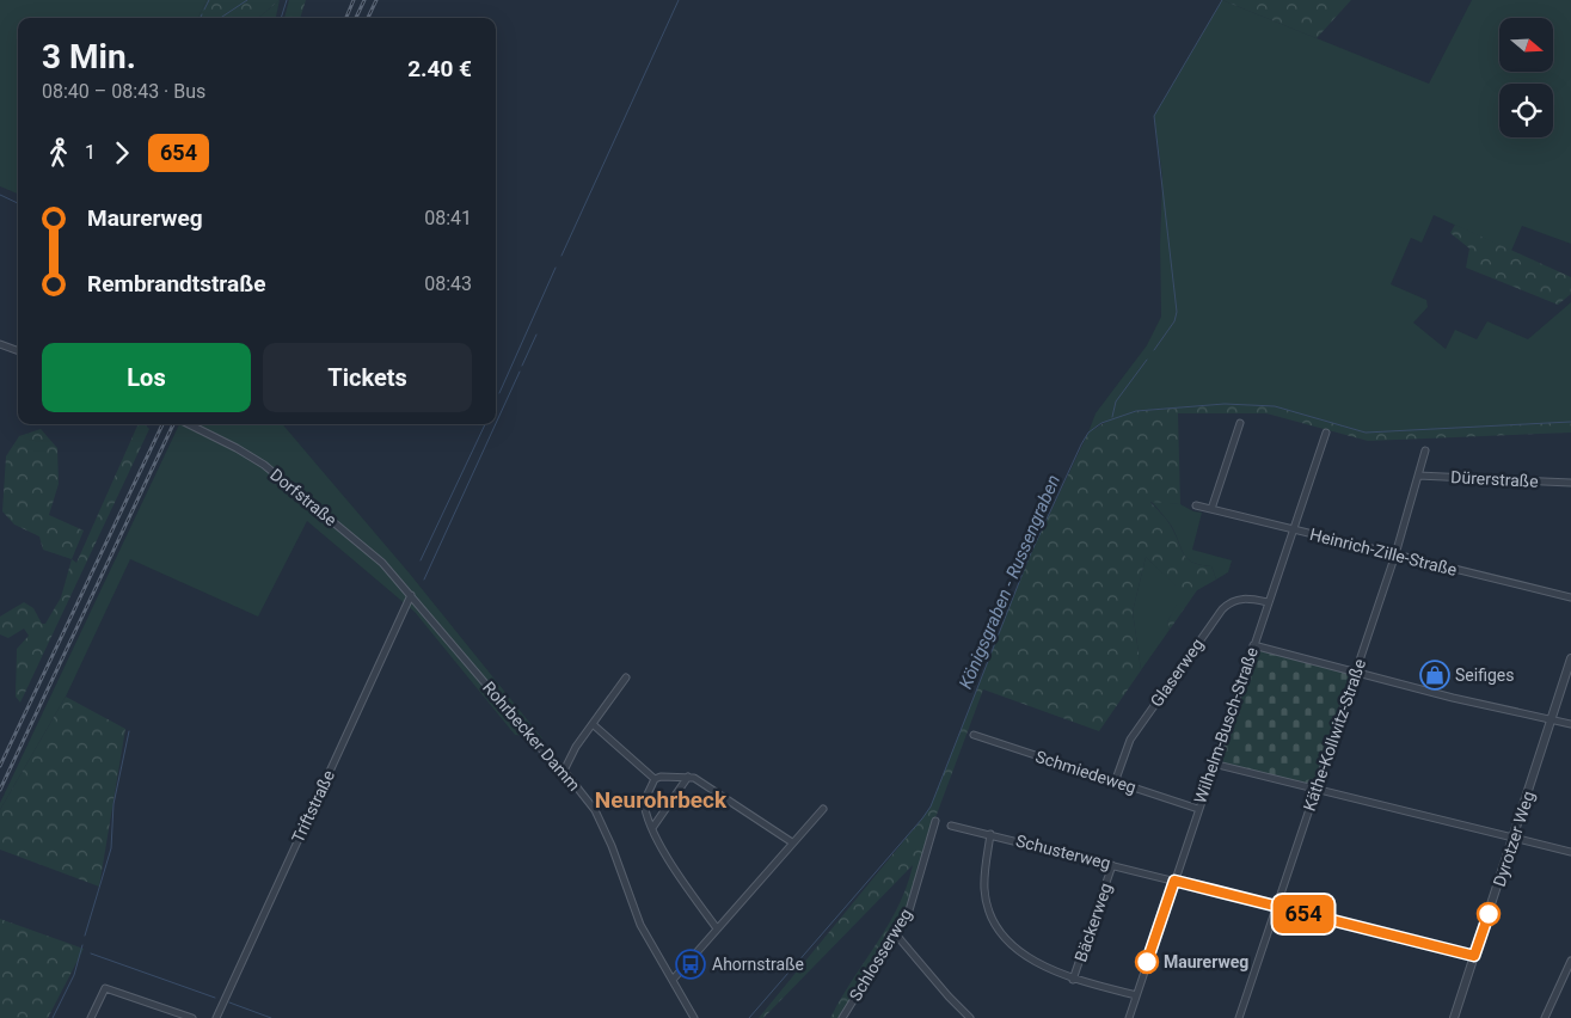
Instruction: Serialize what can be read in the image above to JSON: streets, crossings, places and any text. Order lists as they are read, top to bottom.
{
  "streets": {
    "street": [
      "Dürerstraße",
      "Dorfstraße",
      "Heinrich-Zille-Straße",
      "Glaserweg",
      "Wilhelm-Busch-Straße",
      "Käthe-Kollwitz-Straße",
      "Rohrbecker Damm",
      "Schmiedeweg",
      "Triftstraße",
      "Dyrotzer Weg",
      "Schusterweg",
      "Bäckerweg",
      "Schlosserweg"
    ]
  },
  "crossings": [
    ["Dürerstraße", "Käthe-Kollwitz-Straße"],
    ["Dorfstraße", "Rohrbecker Damm"],
    ["Dorfstraße", "Triftstraße"],
    ["Heinrich-Zille-Straße", "Wilhelm-Busch-Straße"],
    ["Heinrich-Zille-Straße", "Käthe-Kollwitz-Straße"],
    ["Glaserweg", "Wilhelm-Busch-Straße"],
    ["Glaserweg", "Schmiedeweg"],
    ["Wilhelm-Busch-Straße", "Schmiedeweg"],
    ["Wilhelm-Busch-Straße", "Schusterweg"],
    ["Käthe-Kollwitz-Straße", "Schusterweg"],
    ["Rohrbecker Damm", "Triftstraße"],
    ["Dyrotzer Weg", "Schusterweg"],
    ["Schusterweg", "Bäckerweg"]
  ],
  "districts": ["Neurohrbeck"],
  "water": ["Königsgraben - Russengraben"],
  "places": {
    "shop": ["Seifiges"],
    "other": ["Maurerweg"],
    "bus stop": ["Ahornstraße"]
  },
  "lines": ["bus line 654"],
  "north": "right",
  "page": {
    "on_map": "654",
    "heading": ["3 Min.", "08:40 – 08:43 · Bus", "2.40 €"],
    "legs": ["1", "654"],
    "list": [
      {
        "name": "Maurerweg",
        "value": "08:41"
      },
      {
        "name": "Rembrandtstraße",
        "value": "08:43"
      }
    ],
    "buttons": ["Los", "Tickets"]
  }
}
